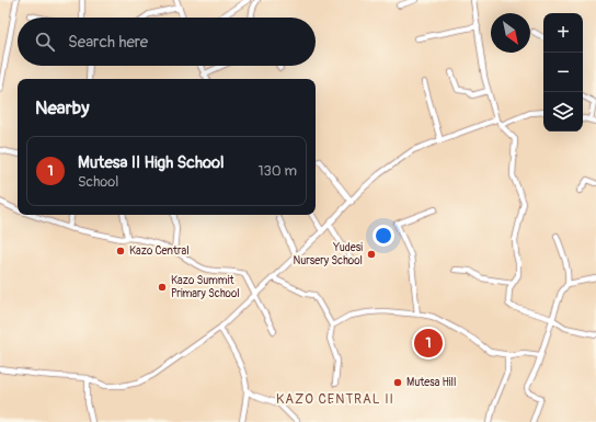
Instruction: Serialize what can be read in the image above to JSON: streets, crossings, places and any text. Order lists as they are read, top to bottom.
{
  "districts": ["KAZO CENTRAL II"],
  "places": [
    "Kazo Central",
    "Yudesi Nursery School",
    "Kazo Summit Primary School",
    "Mutesa Hill"
  ],
  "north": "bottom right",
  "page": {
    "map_buttons": ["+", "−"],
    "search": "Search here",
    "heading": "Nearby",
    "list": [
      {
        "mark": "1",
        "name": "Mutesa II High School",
        "note": "School",
        "value": "130 m"
      }
    ],
    "pins": "1"
  }
}
